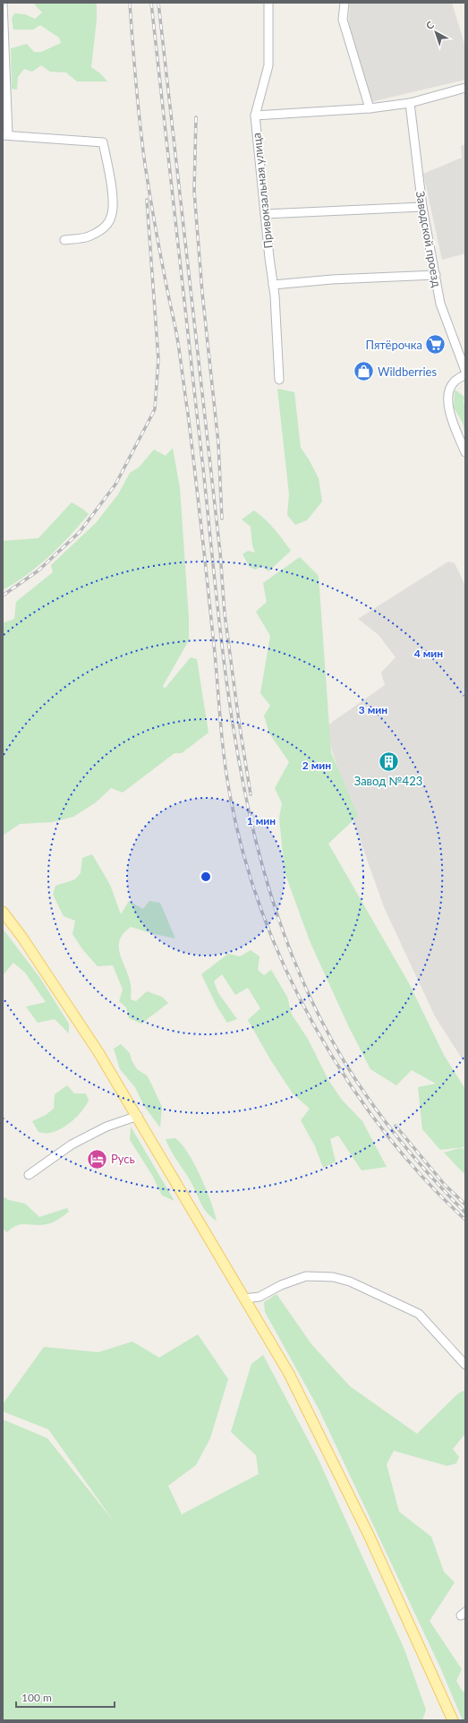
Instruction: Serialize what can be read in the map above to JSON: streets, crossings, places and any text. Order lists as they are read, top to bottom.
{
  "streets": {
    "street": ["Привокзальная улица", "Заводской проезд"]
  },
  "places": {
    "supermarket": ["Пятёрочка"],
    "shop": ["Wildberries"],
    "building": ["Завод №423"],
    "hotel": ["Русь"]
  },
  "scale_bar": "100 m",
  "north": "top left",
  "rings": [
    "4 мин",
    "3 мин",
    "2 мин",
    "1 мин"
  ]
}
